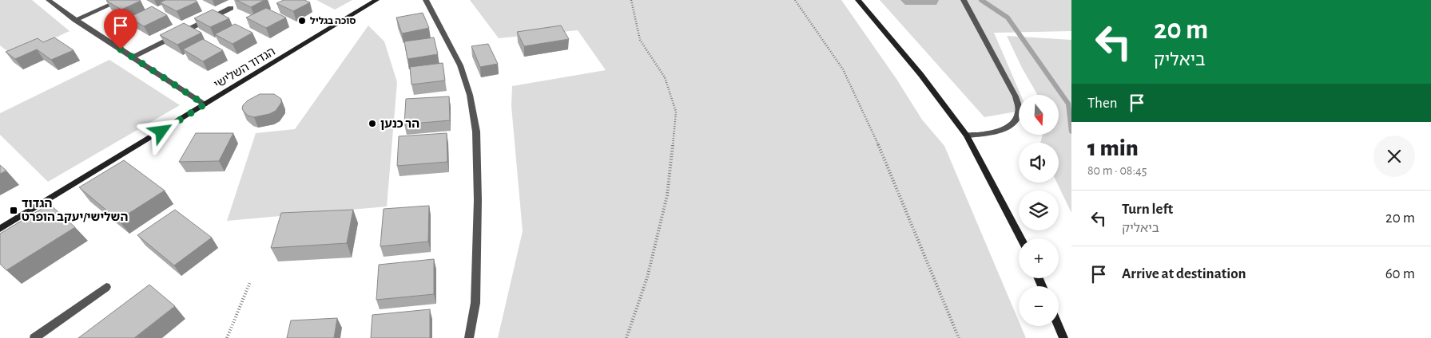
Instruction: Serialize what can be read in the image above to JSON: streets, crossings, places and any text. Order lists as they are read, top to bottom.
{
  "streets": {
    "street": ["הגדוד השלישי"]
  },
  "places": {
    "other": ["סוכה בגליל", "הר כנען"],
    "transit": ["הגדוד השלישי/יעקב הופרט"]
  },
  "north": "bottom",
  "page": {
    "turn": ["20 m", "ביאליק"],
    "then": "Then",
    "map_buttons": ["+", "−"],
    "heading": ["1 min", "80 m · 08:45"],
    "list": [
      {
        "name": "Turn left",
        "note": "ביאליק",
        "value": "20 m"
      },
      {
        "name": "Arrive at destination",
        "value": "60 m"
      }
    ]
  }
}
